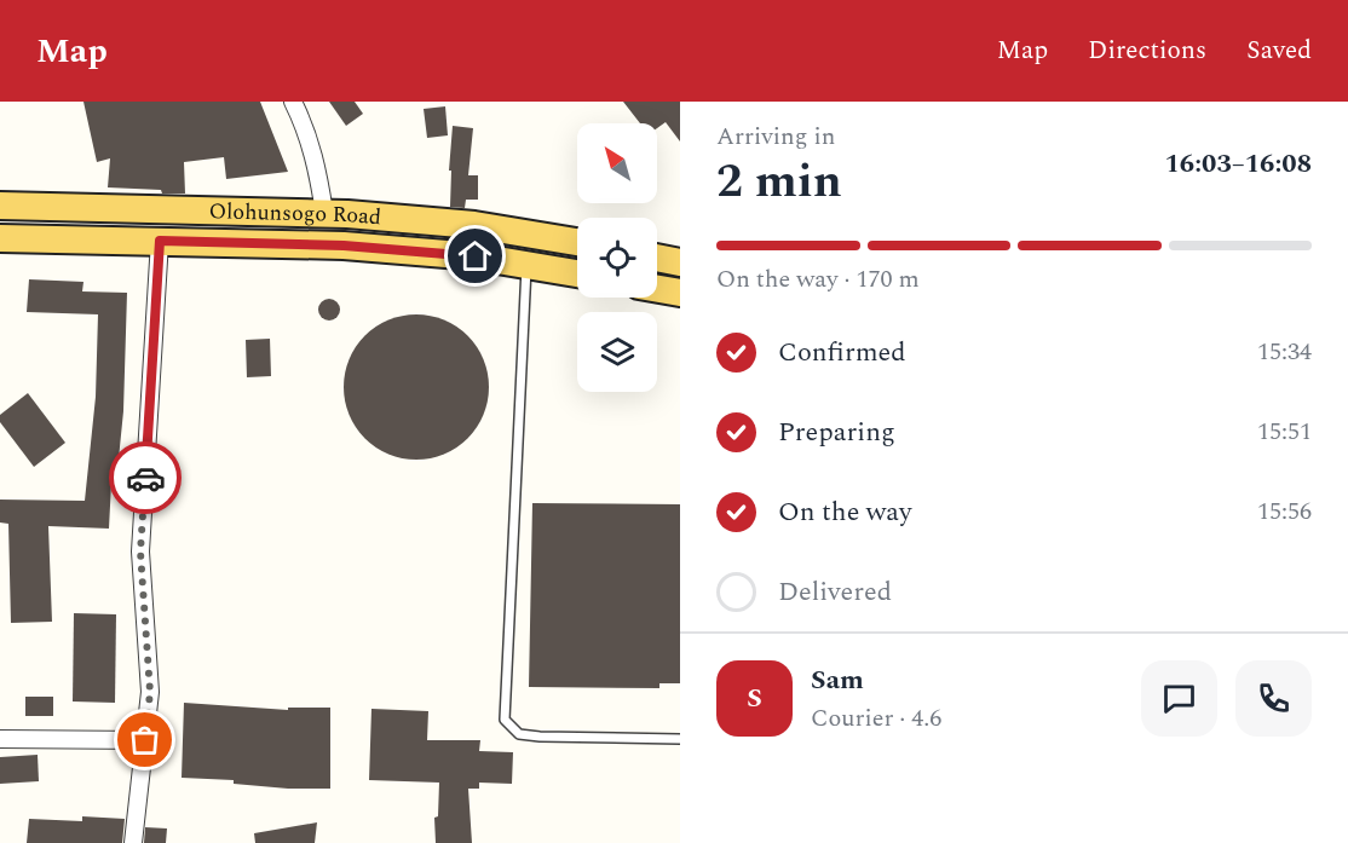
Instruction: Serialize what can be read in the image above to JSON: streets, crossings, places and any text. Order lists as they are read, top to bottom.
{
  "streets": {
    "main road": ["Olohunsogo Road"]
  },
  "north": "top left",
  "page": {
    "header": "Map",
    "nav": ["Map", "Directions", "Saved"],
    "heading": ["2 min", "Arriving in", "16:03–16:08"],
    "panel": ["Sam", "Courier · 4.6"],
    "bar": "On the way · 170 m",
    "list": [
      ["Confirmed", "15:34"],
      ["Preparing", "15:51"],
      ["On the way", "15:56"],
      "Delivered"
    ],
    "round": "S"
  }
}
